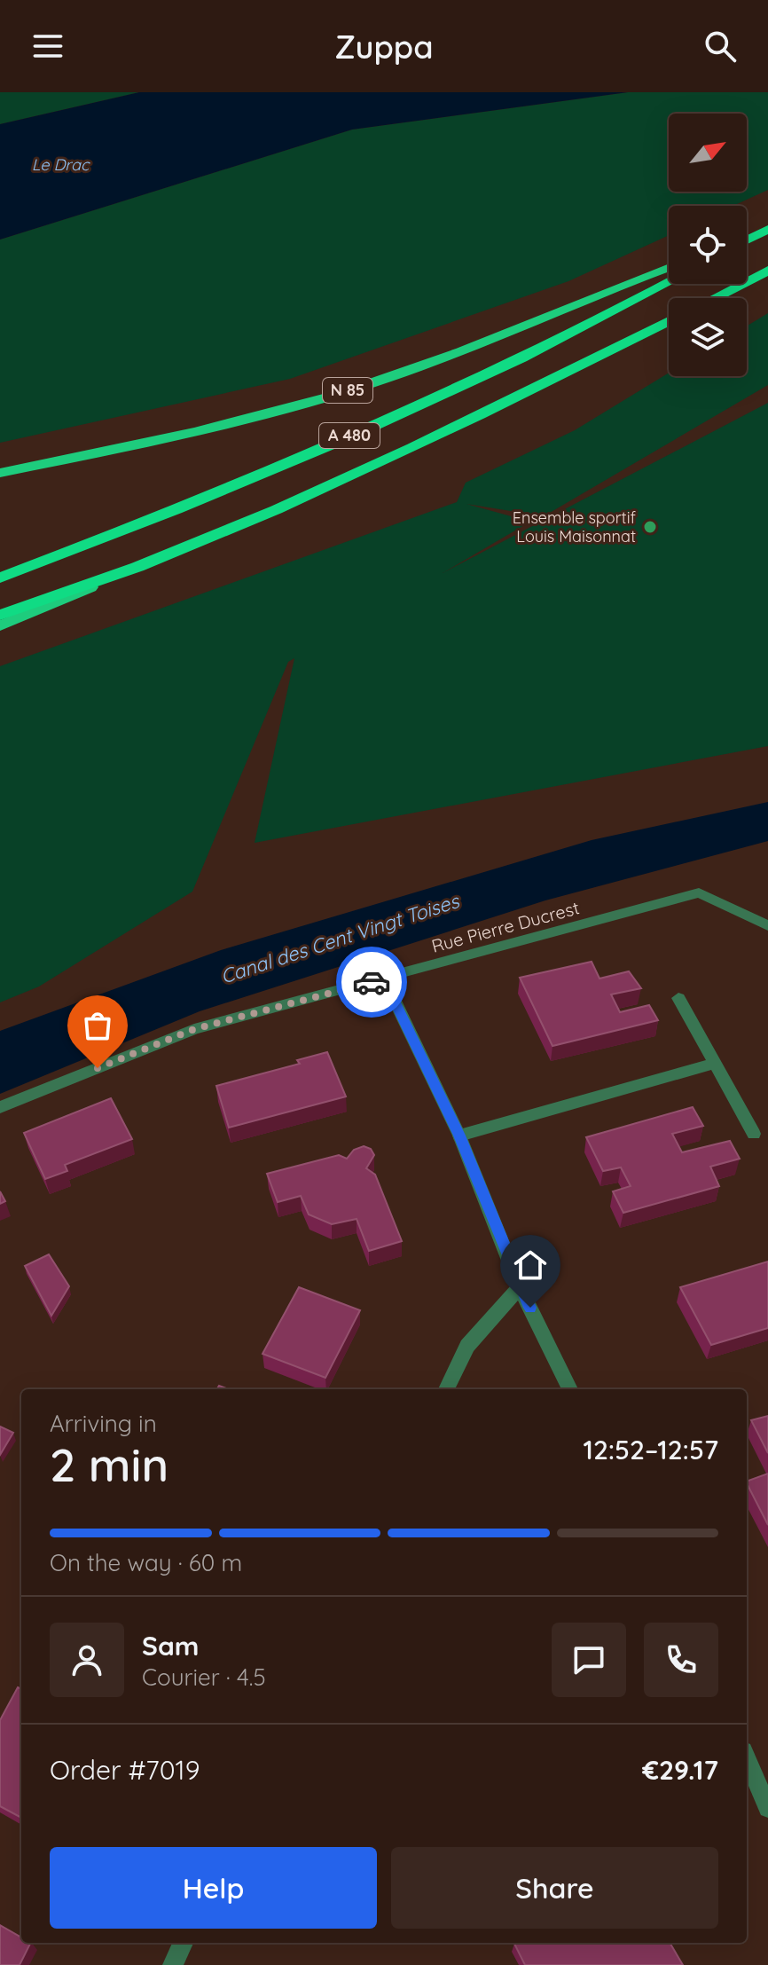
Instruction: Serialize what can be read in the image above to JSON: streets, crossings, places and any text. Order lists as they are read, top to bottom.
{
  "streets": {
    "highway": ["N 85", "A 480"],
    "street": ["Rue Pierre Ducrest"]
  },
  "water": ["Le Drac", "Canal des Cent Vingt Toises"],
  "places": ["Ensemble sportif Louis Maisonnat"],
  "north": "top right",
  "page": {
    "header": "Zuppa",
    "heading": ["2 min", "Arriving in", "12:52–12:57"],
    "panel": [
      "Sam",
      "Courier · 4.5",
      "Order #7019",
      "€29.17"
    ],
    "bar": "On the way · 60 m",
    "buttons": ["Help", "Share"]
  }
}
